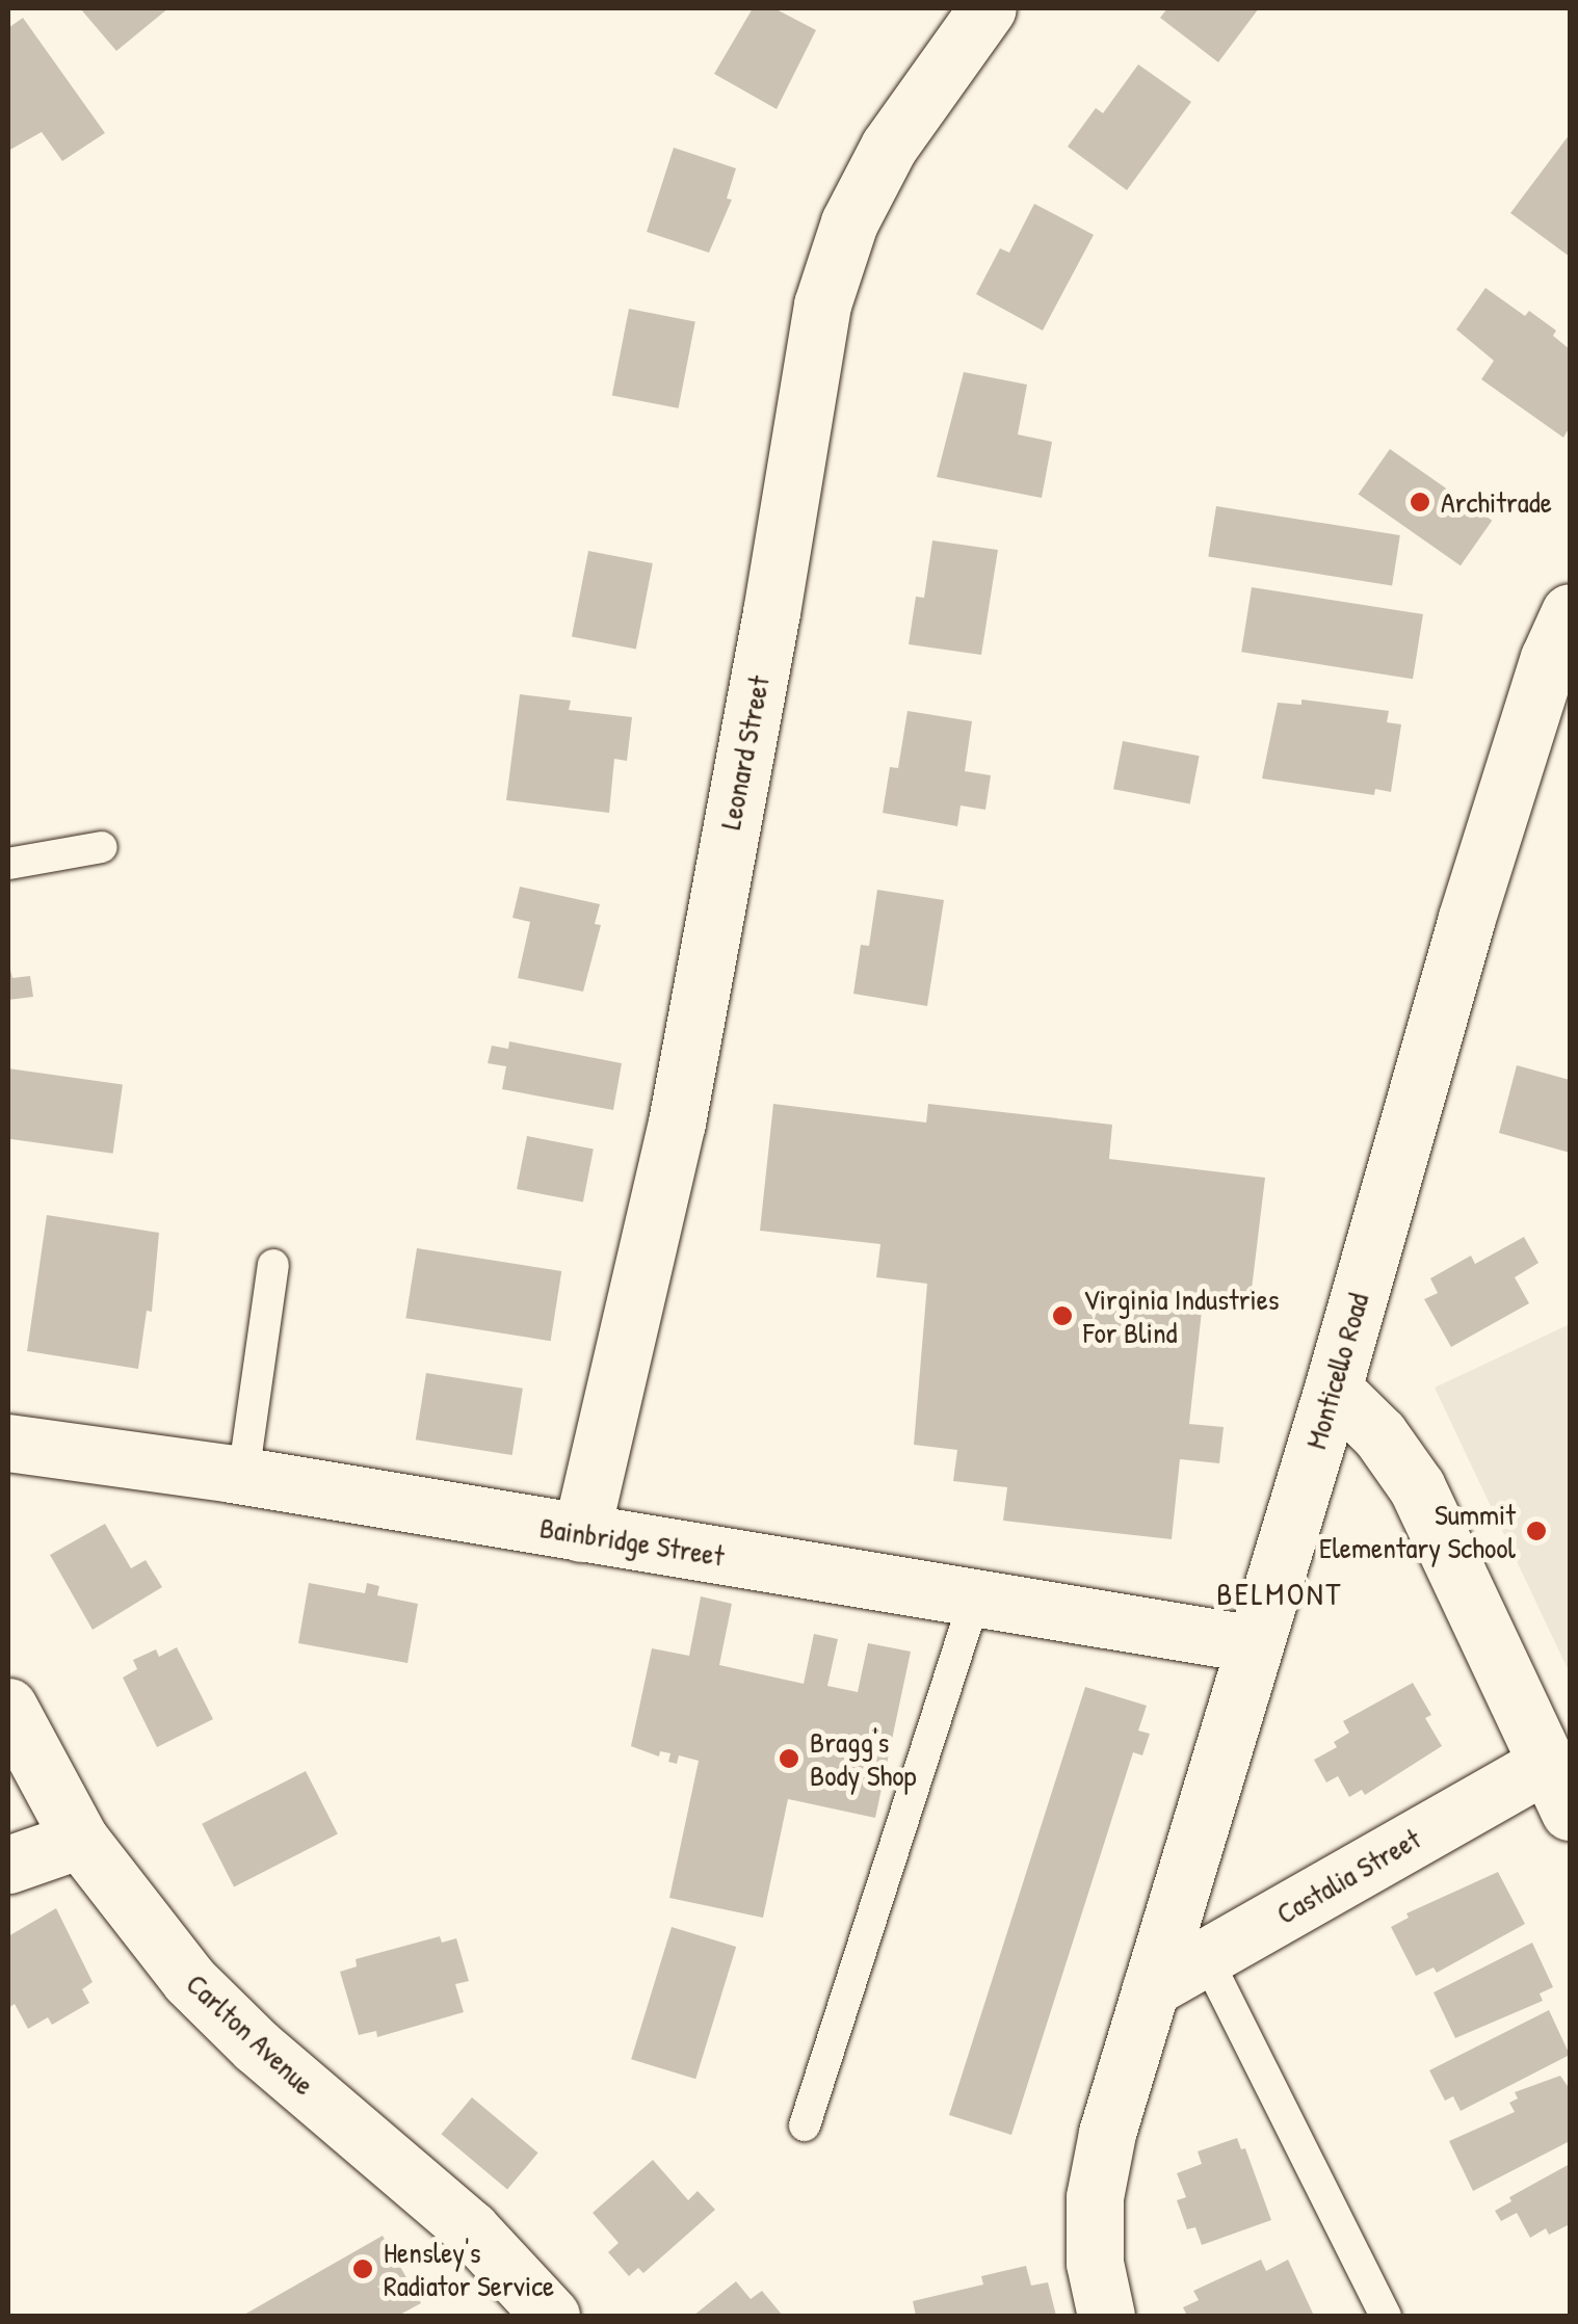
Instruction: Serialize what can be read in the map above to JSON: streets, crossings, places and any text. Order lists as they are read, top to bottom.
{
  "streets": {
    "street": [
      "Leonard Street",
      "Monticello Road",
      "Bainbridge Street",
      "Castalia Street",
      "Carlton Avenue"
    ]
  },
  "crossings": [
    ["Leonard Street", "Bainbridge Street"],
    ["Monticello Road", "Bainbridge Street"],
    ["Monticello Road", "Castalia Street"]
  ],
  "districts": ["BELMONT"],
  "places": [
    "Architrade",
    "Virginia Industries For Blind",
    "Summit Elementary School",
    "Bragg's Body Shop",
    "Hensley's Radiator Service"
  ]
}
